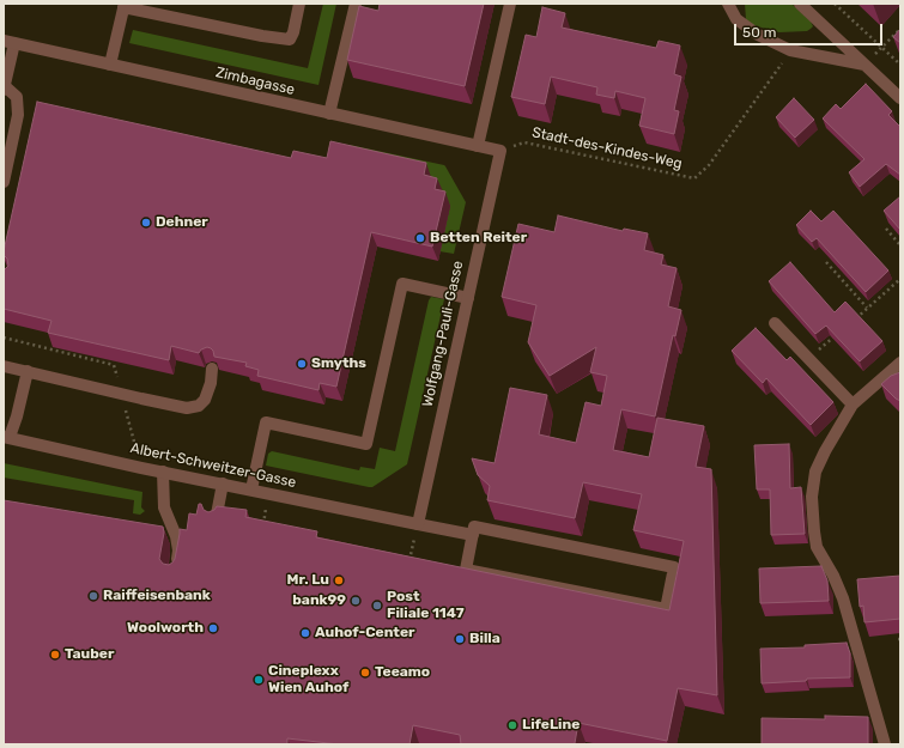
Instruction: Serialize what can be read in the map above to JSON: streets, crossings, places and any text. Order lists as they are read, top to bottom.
{
  "streets": {
    "street": ["Zimbagasse", "Wolfgang-Pauli-Gasse", "Albert-Schweitzer-Gasse"],
    "path": ["Stadt-des-Kindes-Weg"]
  },
  "crossings": [
    ["Zimbagasse", "Stadt-des-Kindes-Weg"],
    ["Zimbagasse", "Wolfgang-Pauli-Gasse"],
    ["Stadt-des-Kindes-Weg", "Wolfgang-Pauli-Gasse"],
    ["Wolfgang-Pauli-Gasse", "Albert-Schweitzer-Gasse"]
  ],
  "places": [
    "Dehner",
    "Betten Reiter",
    "Smyths",
    "Mr. Lu",
    "Raiffeisenbank",
    "bank99",
    "Post Filiale 1147",
    "Woolworth",
    "Auhof-Center",
    "Billa",
    "Tauber",
    "Teeamo",
    "Cineplexx Wien Auhof",
    "LifeLine"
  ],
  "scale_bar": "50 m"
}
